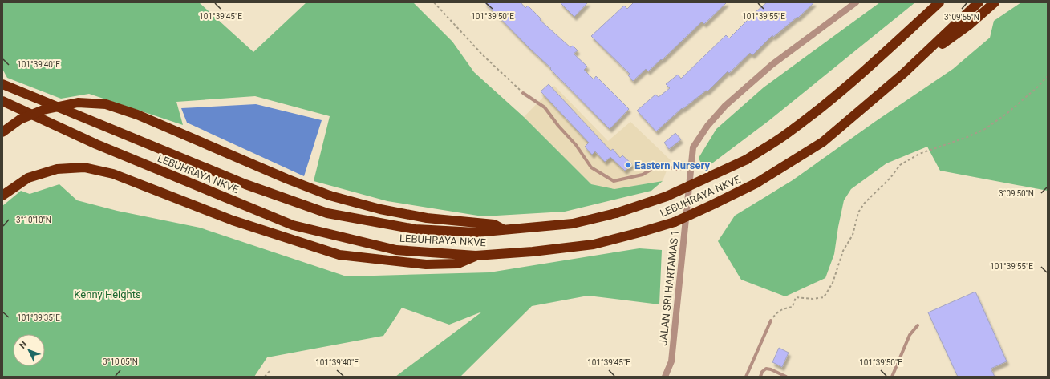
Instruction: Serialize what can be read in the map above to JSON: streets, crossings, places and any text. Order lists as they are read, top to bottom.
{
  "streets": {
    "highway": ["LEBUHRAYA NKVE"],
    "street": ["JALAN SRI HARTAMAS 1"]
  },
  "parks": ["Kenny Heights"],
  "places": ["Eastern Nursery"],
  "north": "top left",
  "coordinates": [
    "101°39'45\"E",
    "101°39'50\"E",
    "101°39'55\"E",
    "3°09'55\"N",
    "101°39'40\"E",
    "3°09'50\"N",
    "3°10'10\"N",
    "101°39'35\"E",
    "3°10'05\"N"
  ]
}
